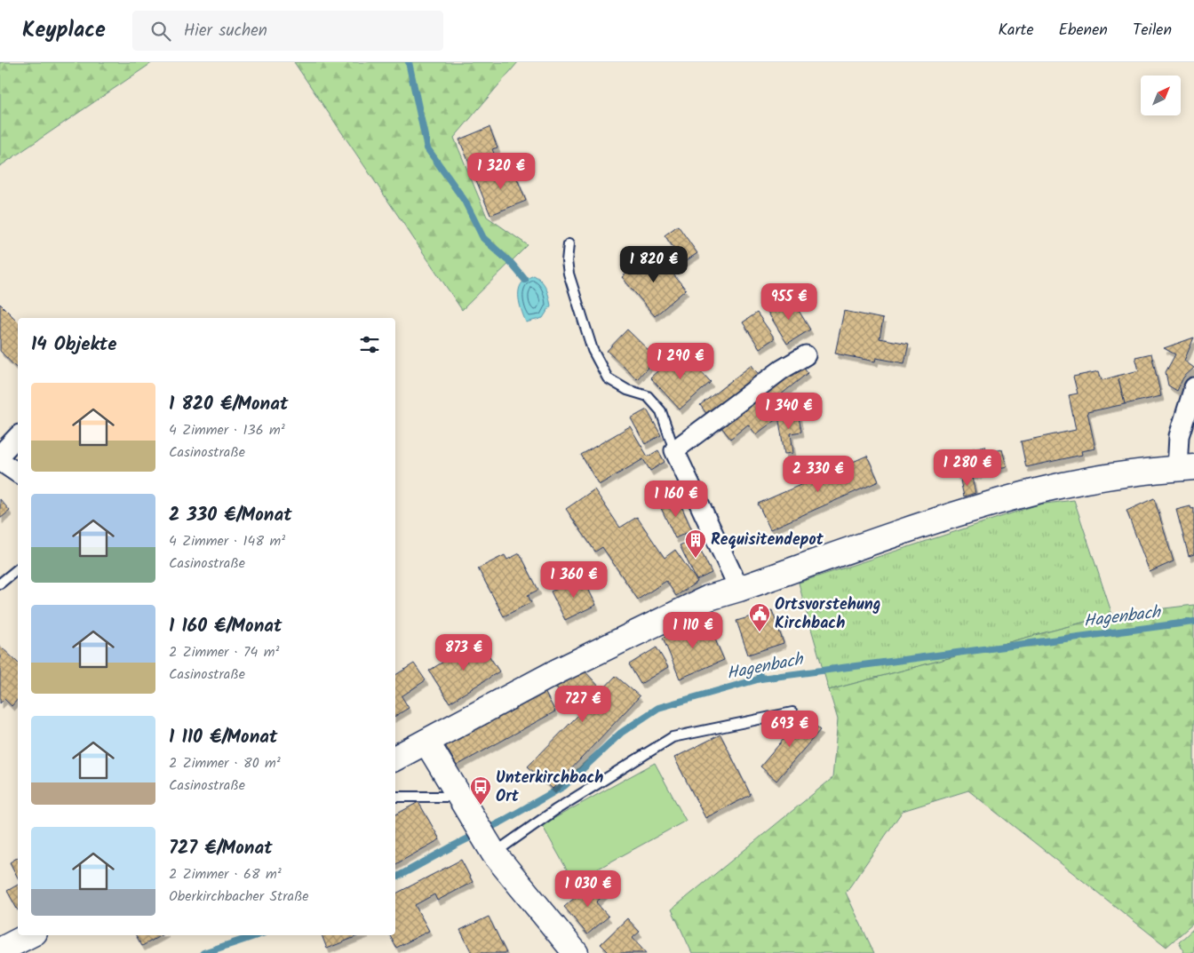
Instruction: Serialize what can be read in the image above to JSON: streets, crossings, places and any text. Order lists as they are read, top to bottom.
{
  "water": ["Hagenbach"],
  "places": {
    "building": ["Requisitendepot"],
    "public building": ["Ortsvorstehung Kirchbach"],
    "bus stop": ["Unterkirchbach Ort"]
  },
  "north": "top right",
  "page": {
    "header": "Keyplace",
    "search": "Hier suchen",
    "nav": ["Karte", "Ebenen", "Teilen"],
    "price": [
      "1 320 €",
      "1 820 €",
      "955 €",
      "1 290 €",
      "1 340 €",
      "1 280 €",
      "2 330 €",
      "1 160 €",
      "1 360 €",
      "1 110 €",
      "873 €",
      "727 €",
      "693 €",
      "1 030 €"
    ],
    "heading": "14 Objekte",
    "list": [
      {
        "name": "1 820 €/Monat",
        "note": "4 Zimmer · 136 m² · Casinostraße"
      },
      {
        "name": "2 330 €/Monat",
        "note": "4 Zimmer · 148 m² · Casinostraße"
      },
      {
        "name": "1 160 €/Monat",
        "note": "2 Zimmer · 74 m² · Casinostraße"
      },
      {
        "name": "1 110 €/Monat",
        "note": "2 Zimmer · 80 m² · Casinostraße"
      },
      {
        "name": "727 €/Monat",
        "note": "2 Zimmer · 68 m² · Oberkirchbacher Straße"
      }
    ]
  }
}
